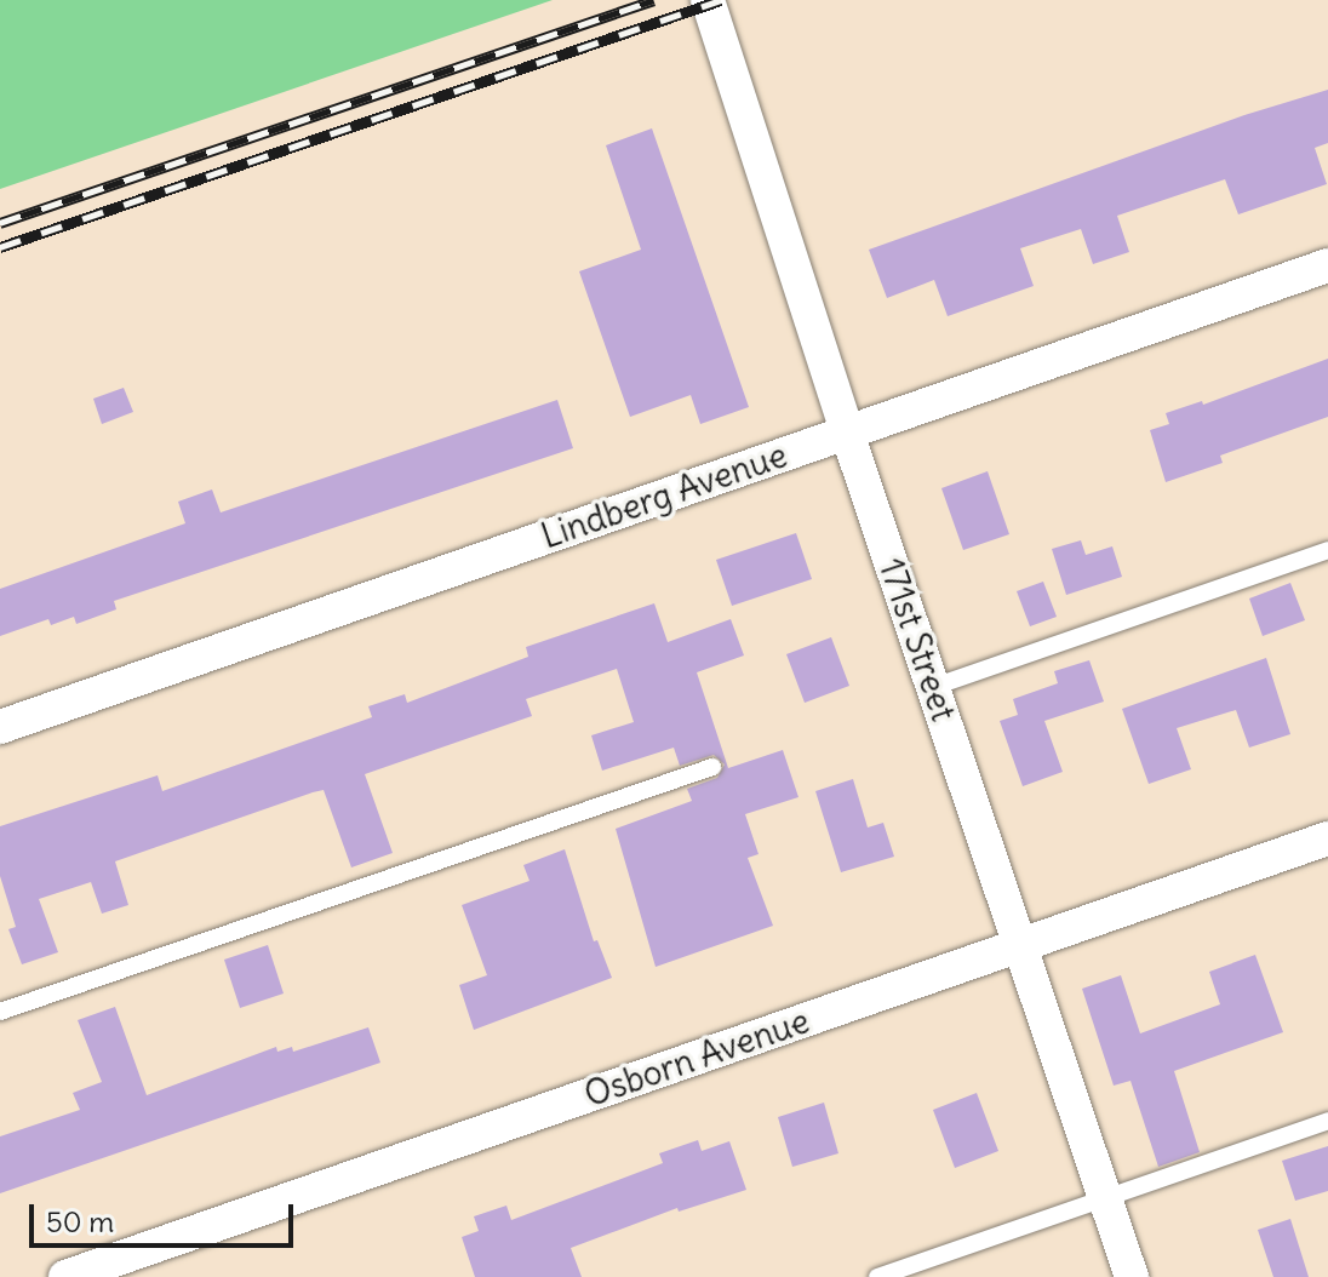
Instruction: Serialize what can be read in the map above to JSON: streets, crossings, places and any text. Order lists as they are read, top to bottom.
{
  "streets": {
    "street": ["Lindberg Avenue", "171st Street", "Osborn Avenue"]
  },
  "crossings": [
    ["Lindberg Avenue", "171st Street"],
    ["171st Street", "Osborn Avenue"]
  ],
  "scale_bar": "50 m"
}
